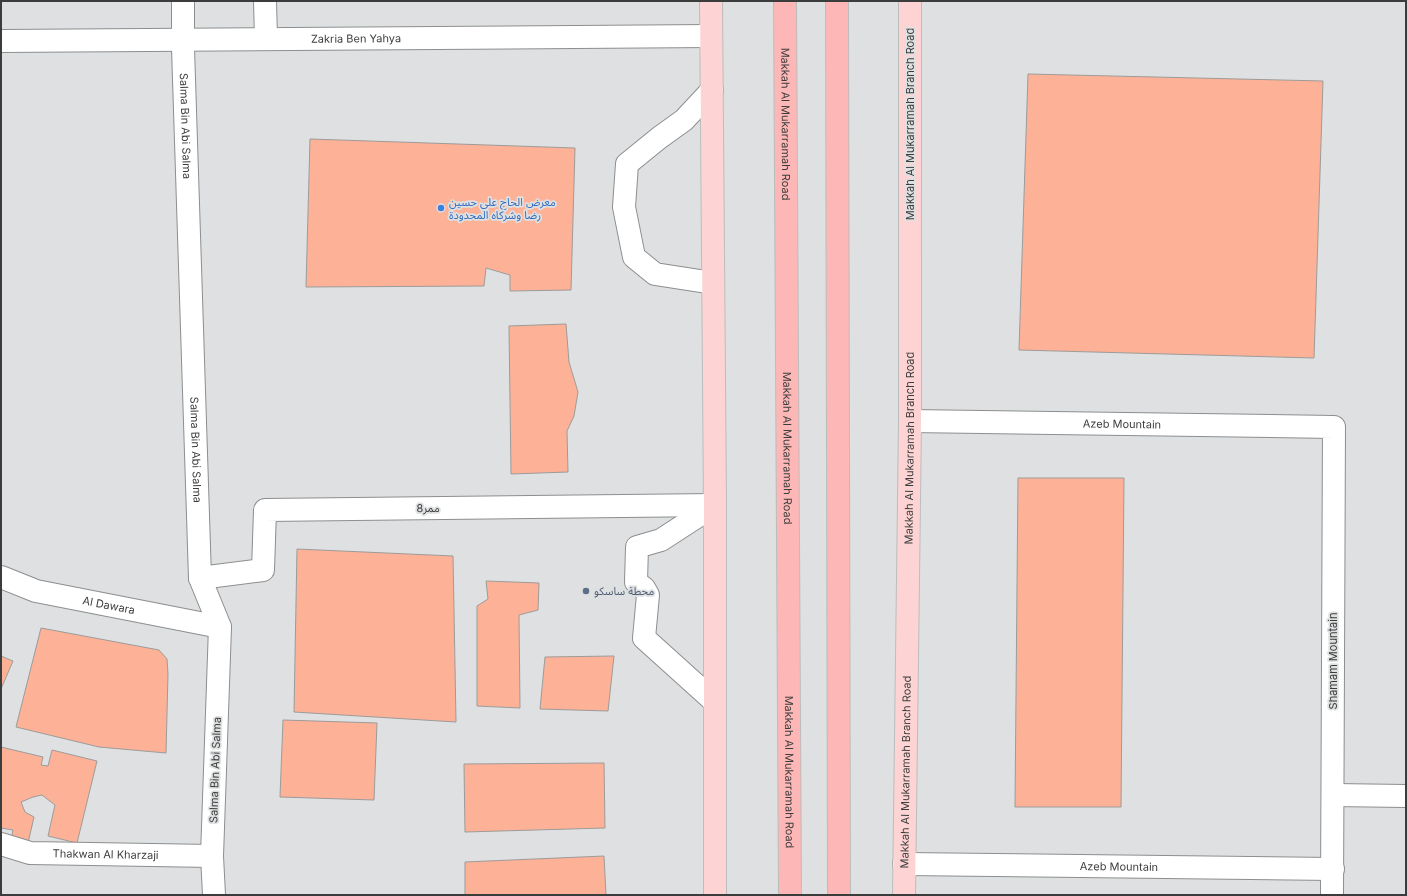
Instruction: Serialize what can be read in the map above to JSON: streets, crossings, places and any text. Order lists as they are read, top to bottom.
{
  "streets": {
    "highway": ["Makkah Al Mukarramah Road"],
    "main road": ["Makkah Al Mukarramah Branch Road"],
    "street": [
      "Zakria Ben Yahya",
      "Salma Bin Abi Salma",
      "Azeb Mountain",
      "ممر8",
      "Al Dawara",
      "Shamam Mountain",
      "Thakwan Al Kharzaji"
    ]
  },
  "crossings": [
    ["Zakria Ben Yahya", "Salma Bin Abi Salma"],
    ["Makkah Al Mukarramah Branch Road", "Azeb Mountain"],
    ["Salma Bin Abi Salma", "ممر8"],
    ["Salma Bin Abi Salma", "Al Dawara"],
    ["Salma Bin Abi Salma", "Thakwan Al Kharzaji"],
    ["Azeb Mountain", "Shamam Mountain"]
  ],
  "places": ["معرض الحاج علي حسين رضا وشركاه المحدودة", "محطة ساسكو"]
}
